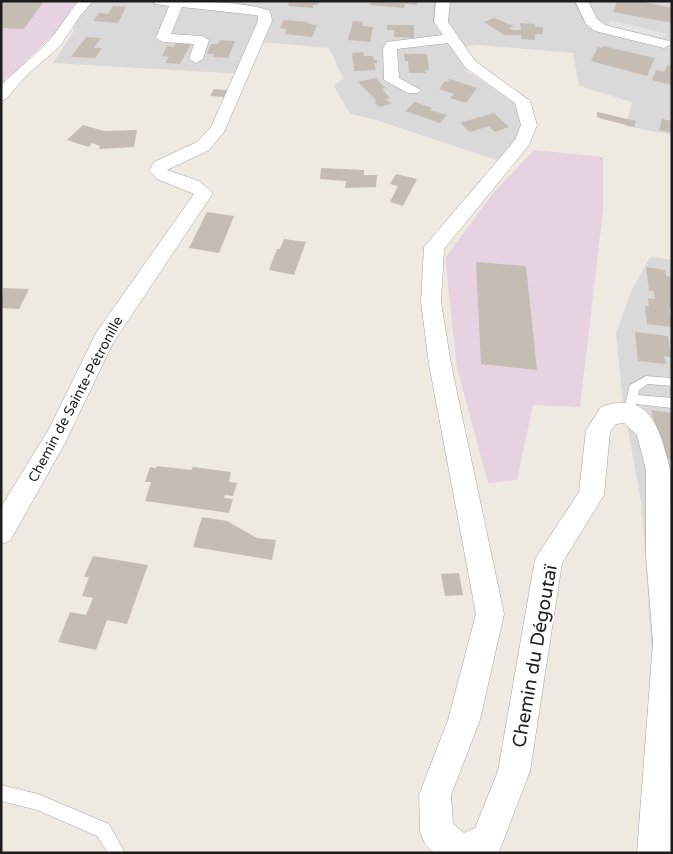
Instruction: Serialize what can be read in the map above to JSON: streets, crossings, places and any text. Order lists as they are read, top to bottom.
{
  "streets": {
    "street": ["Chemin de Sainte-Pétronille", "Chemin du Dégoutaï"]
  }
}
